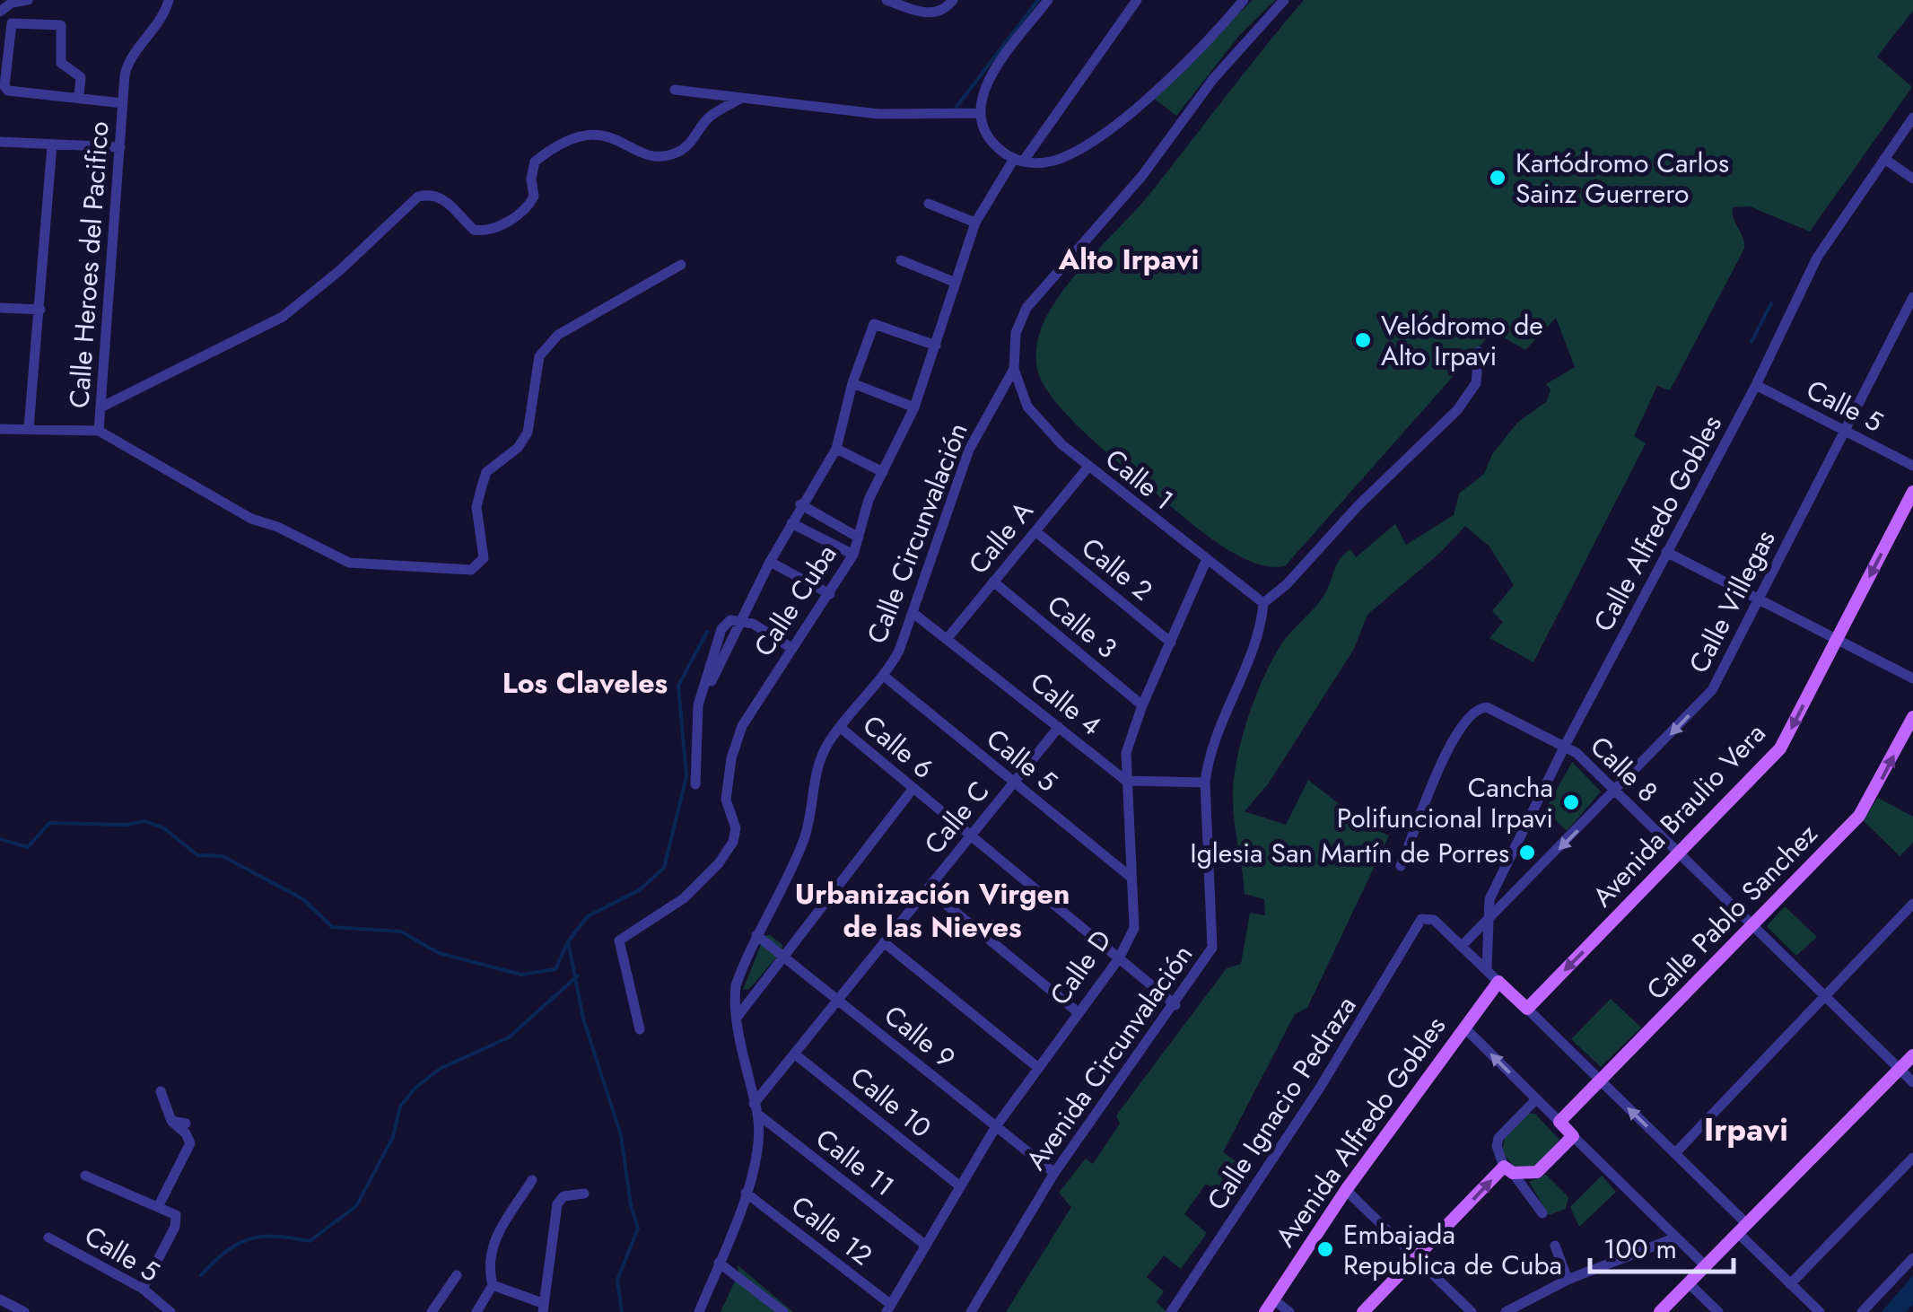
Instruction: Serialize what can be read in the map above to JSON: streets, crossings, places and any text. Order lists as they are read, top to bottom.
{
  "streets": {
    "main road": ["Avenida Braulio Vera", "Calle Pablo Sanchez", "Avenida Alfredo Gobles"],
    "street": [
      "Calle Heroes del Pacifico",
      "Calle 5",
      "Calle 1",
      "Calle Alfredo Gobles",
      "Calle Circunvalación",
      "Calle A",
      "Calle 2",
      "Calle Cuba",
      "Calle Villegas",
      "Calle 3",
      "Calle 4",
      "Calle 6",
      "Calle 8",
      "Calle C",
      "Calle D",
      "Calle 9",
      "Avenida Circunvalación",
      "Calle 10",
      "Calle Ignacio Pedraza",
      "Calle 11",
      "Calle 12"
    ]
  },
  "crossings": [
    ["Calle 5", "Calle Alfredo Gobles"],
    ["Calle 5", "Calle Circunvalación"],
    ["Calle 5", "Calle Villegas"],
    ["Calle 5", "Calle C"],
    ["Calle 5", "Calle D"],
    ["Calle 1", "Calle Circunvalación"],
    ["Calle 1", "Calle A"],
    ["Calle 1", "Calle D"],
    ["Calle 1", "Avenida Circunvalación"],
    ["Calle Alfredo Gobles", "Calle Villegas"],
    ["Calle Alfredo Gobles", "Calle 8"],
    ["Calle Circunvalación", "Calle 4"],
    ["Calle Circunvalación", "Calle 6"],
    ["Calle Circunvalación", "Calle C"],
    ["Calle Circunvalación", "Calle 9"],
    ["Calle Circunvalación", "Calle 11"],
    ["Calle Circunvalación", "Calle 12"],
    ["Calle A", "Calle 2"],
    ["Calle A", "Calle 3"],
    ["Calle A", "Calle 4"],
    ["Calle 2", "Calle D"],
    ["Calle Villegas", "Calle 8"],
    ["Calle Villegas", "Calle Ignacio Pedraza"],
    ["Calle 3", "Calle D"],
    ["Calle 4", "Calle C"],
    ["Calle 4", "Calle D"],
    ["Calle 6", "Calle C"],
    ["Calle 6", "Calle D"],
    ["Calle 6", "Avenida Circunvalación"],
    ["Calle 8", "Avenida Braulio Vera"],
    ["Calle 8", "Calle Pablo Sanchez"],
    ["Calle C", "Calle 9"],
    ["Calle C", "Calle 10"],
    ["Calle C", "Calle 11"],
    ["Calle D", "Calle 9"],
    ["Calle D", "Calle 10"],
    ["Calle D", "Calle 11"],
    ["Calle D", "Calle 12"],
    ["Calle 9", "Avenida Circunvalación"]
  ],
  "one_way": ["Calle Villegas", "Avenida Braulio Vera", "Calle Pablo Sanchez"],
  "districts": [
    "Alto Irpavi",
    "Los Claveles",
    "Urbanización Virgen de las Nieves",
    "Irpavi"
  ],
  "places": [
    "Kartódromo Carlos Sainz Guerrero",
    "Velódromo de Alto Irpavi",
    "Cancha Polifuncional Irpavi",
    "Iglesia San Martín de Porres",
    "Embajada Republica de Cuba"
  ],
  "scale_bar": "100 m"
}
